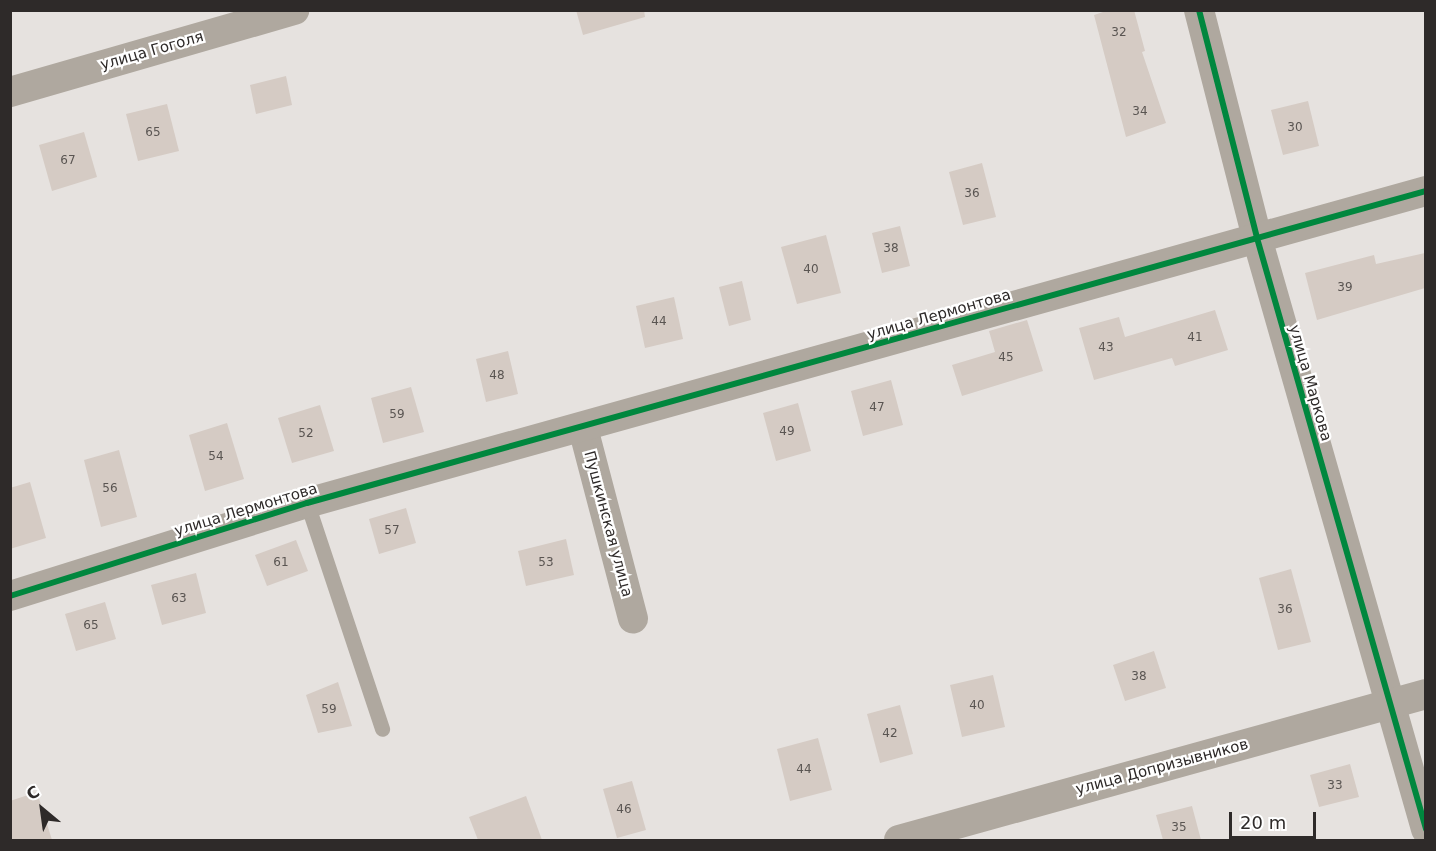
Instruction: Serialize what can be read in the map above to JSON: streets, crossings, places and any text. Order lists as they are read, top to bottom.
{
  "streets": {
    "street": [
      "улица Гоголя",
      "улица Лермонтова",
      "улица Маркова",
      "Пушкинская улица",
      "улица Допризывников"
    ]
  },
  "crossings": [
    ["улица Лермонтова", "улица Маркова"],
    ["улица Лермонтова", "Пушкинская улица"],
    ["улица Маркова", "улица Допризывников"]
  ],
  "house_numbers": [
    "32",
    "34",
    "30",
    "65",
    "67",
    "36",
    "38",
    "40",
    "39",
    "44",
    "41",
    "43",
    "45",
    "48",
    "47",
    "59",
    "49",
    "52",
    "54",
    "56",
    "57",
    "61",
    "53",
    "63",
    "36",
    "65",
    "38",
    "40",
    "59",
    "42",
    "44",
    "33",
    "46",
    "35"
  ],
  "scale_bar": "20 m",
  "north": "top left"
}
